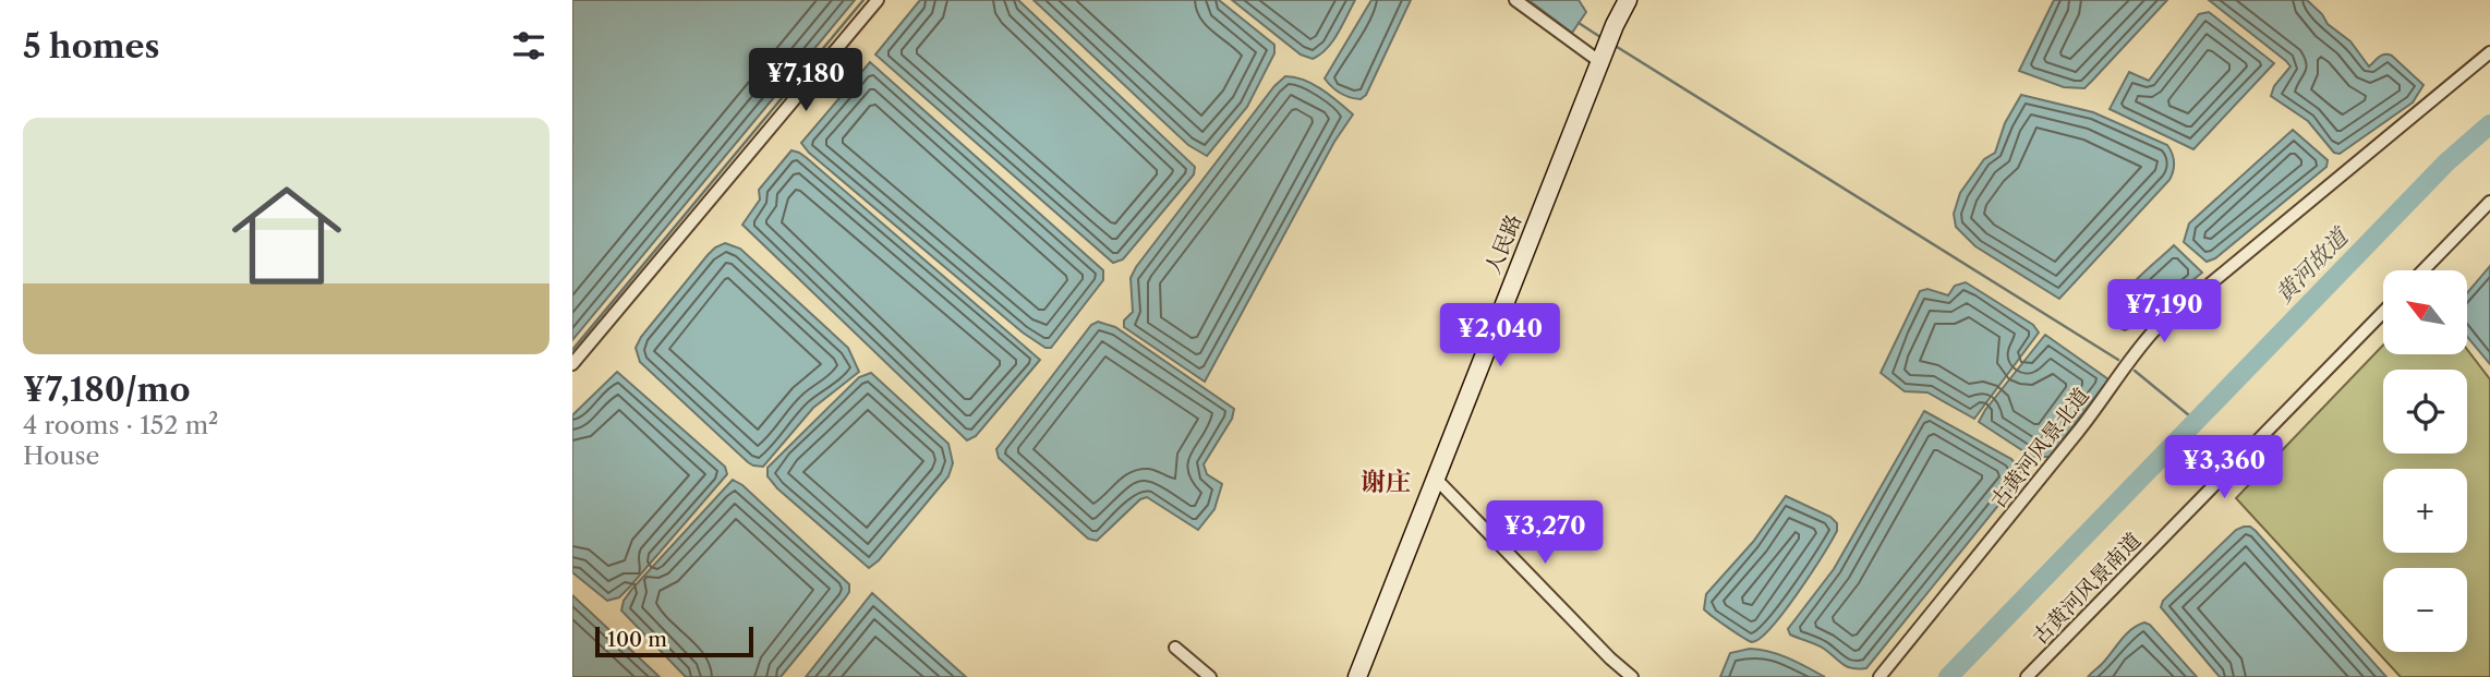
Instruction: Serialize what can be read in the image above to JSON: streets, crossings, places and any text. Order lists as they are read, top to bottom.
{
  "streets": {
    "street": ["人民路", "古黄河风景北道", "古黄河风景南道"]
  },
  "districts": ["谢庄"],
  "water": ["黄河故道"],
  "scale_bar": "100 m",
  "north": "top left",
  "page": {
    "heading": "5 homes",
    "price": [
      "¥7,180",
      "¥7,190",
      "¥2,040",
      "¥3,360",
      "¥3,270"
    ],
    "list": [
      {
        "name": "¥7,180/mo",
        "note": "4 rooms · 152 m² · House"
      }
    ],
    "map_buttons": ["+", "−"],
    "scale": "100 m"
  }
}
